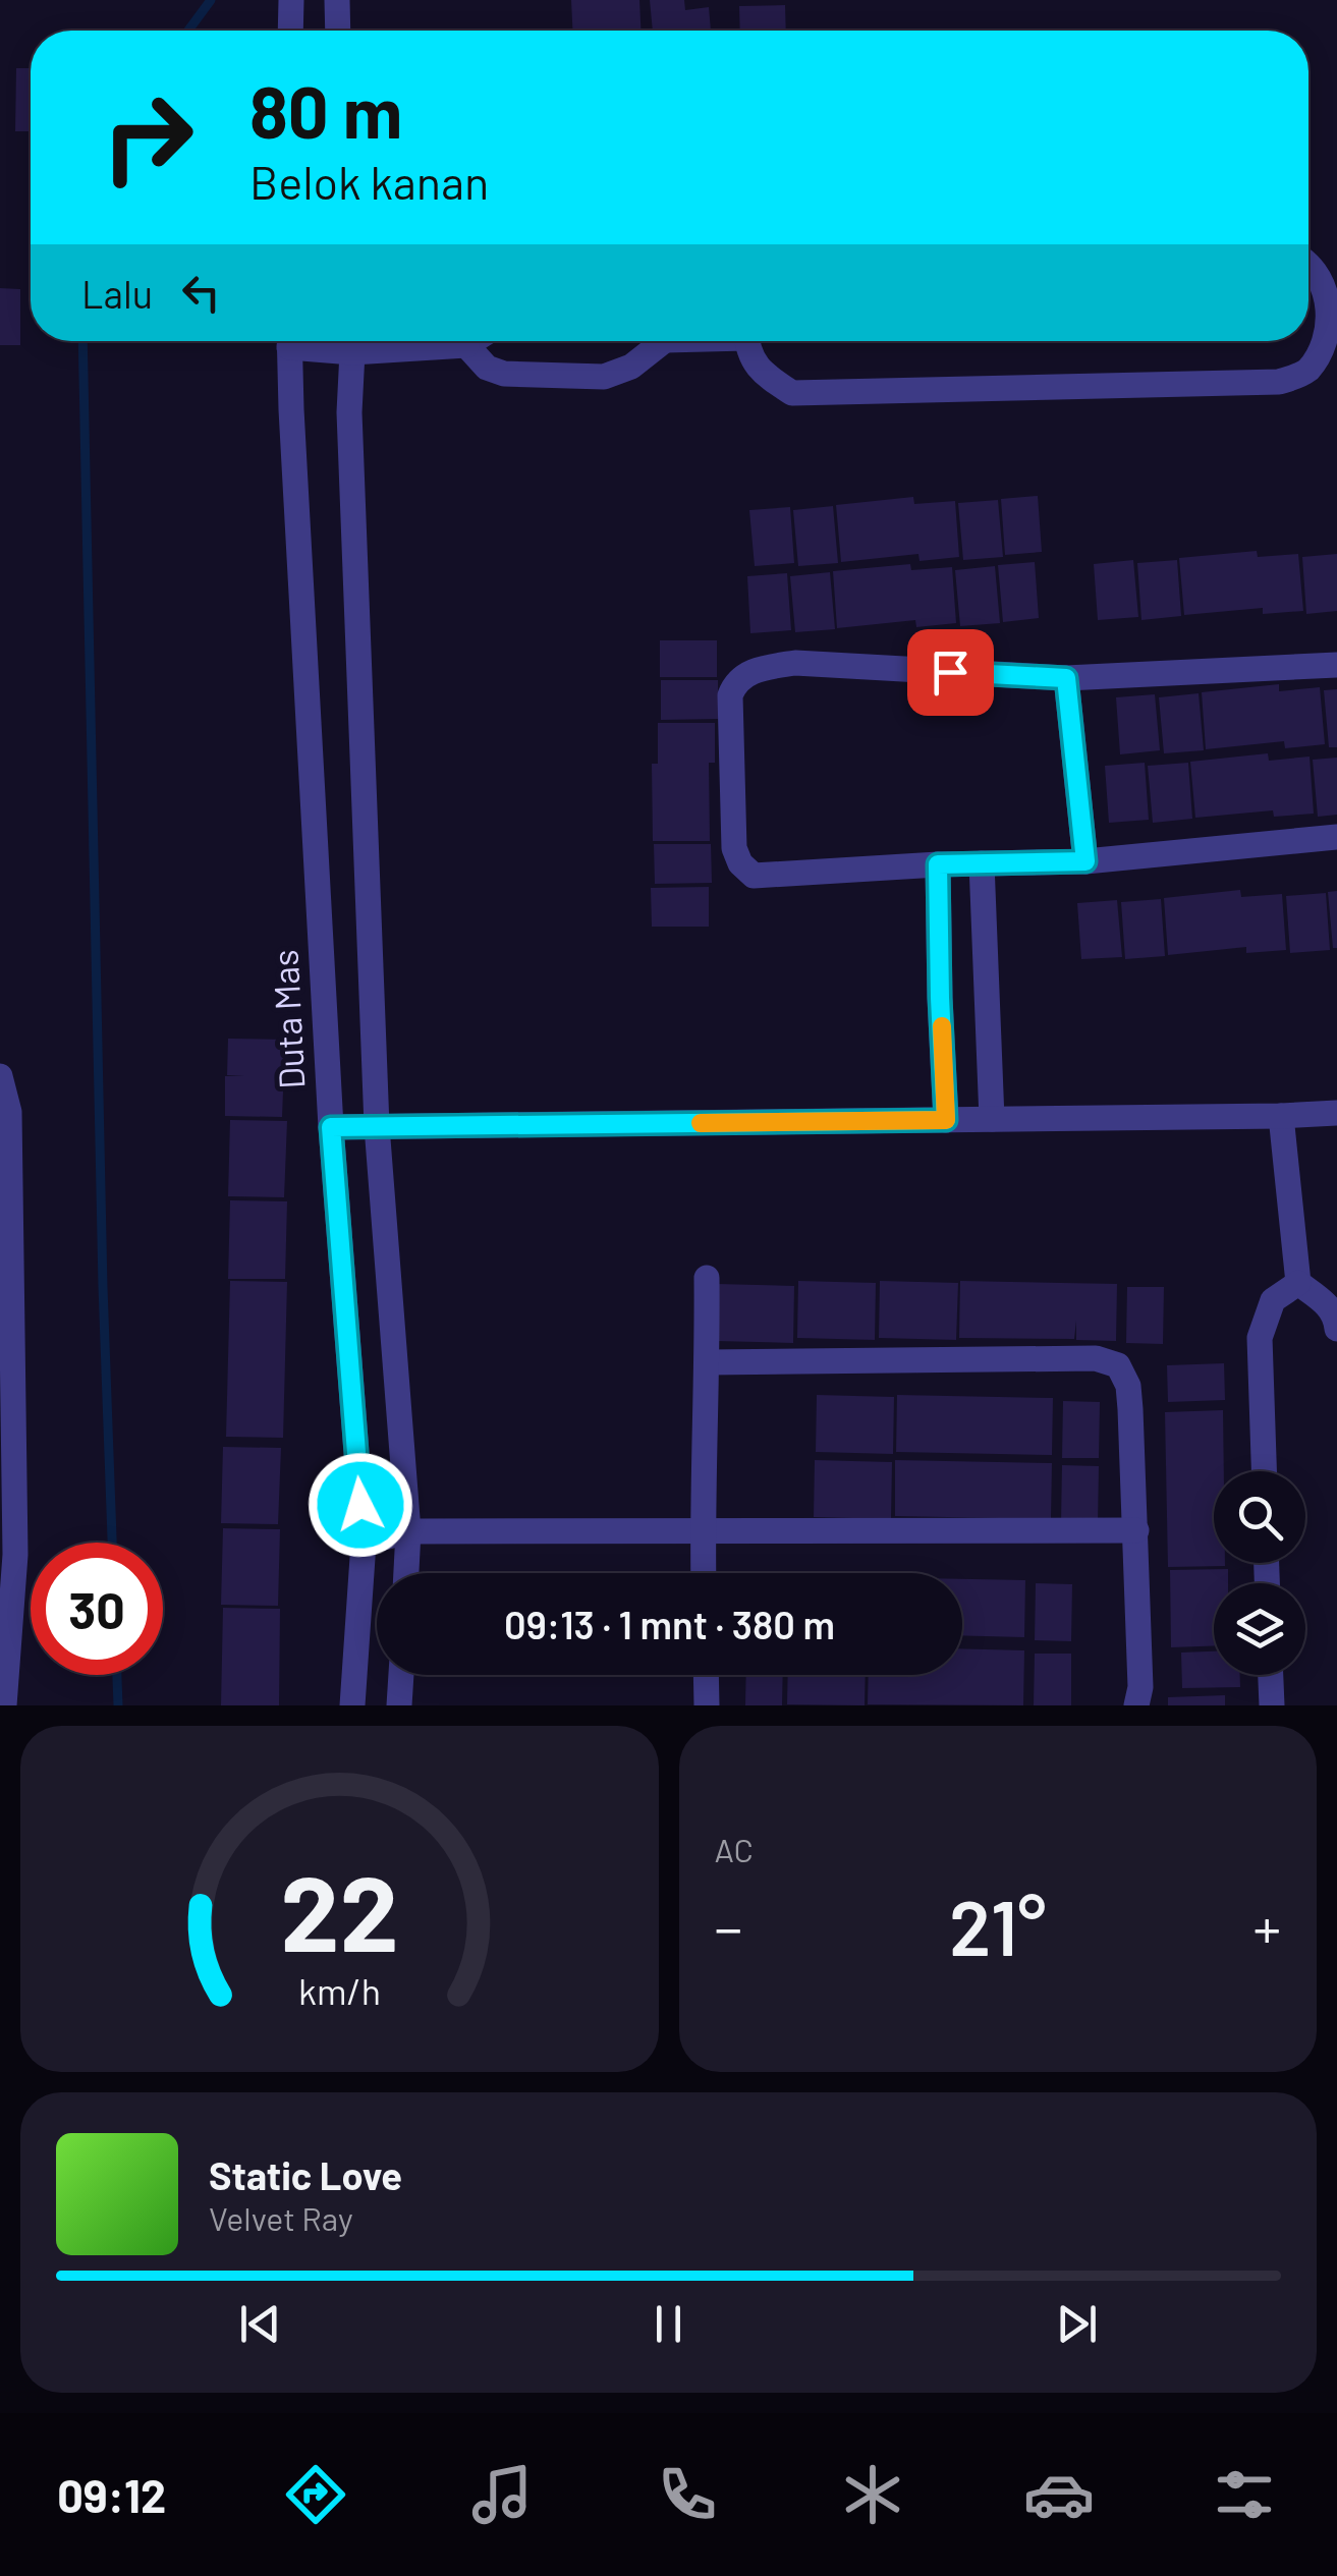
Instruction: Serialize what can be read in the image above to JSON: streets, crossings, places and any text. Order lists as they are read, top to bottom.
{
  "streets": {
    "street": ["Duta Mas"]
  },
  "page": {
    "turn": ["80 m", "Belok kanan"],
    "then": "Lalu",
    "limit": "30",
    "trip": "09:13 · 1 mnt · 380 m",
    "tile": "AC",
    "heat": ["−", "21°", "+"],
    "song": ["Static Love", "Velvet Ray"],
    "tabs": "09:12",
    "gauge": ["22", "km/h"]
  }
}
